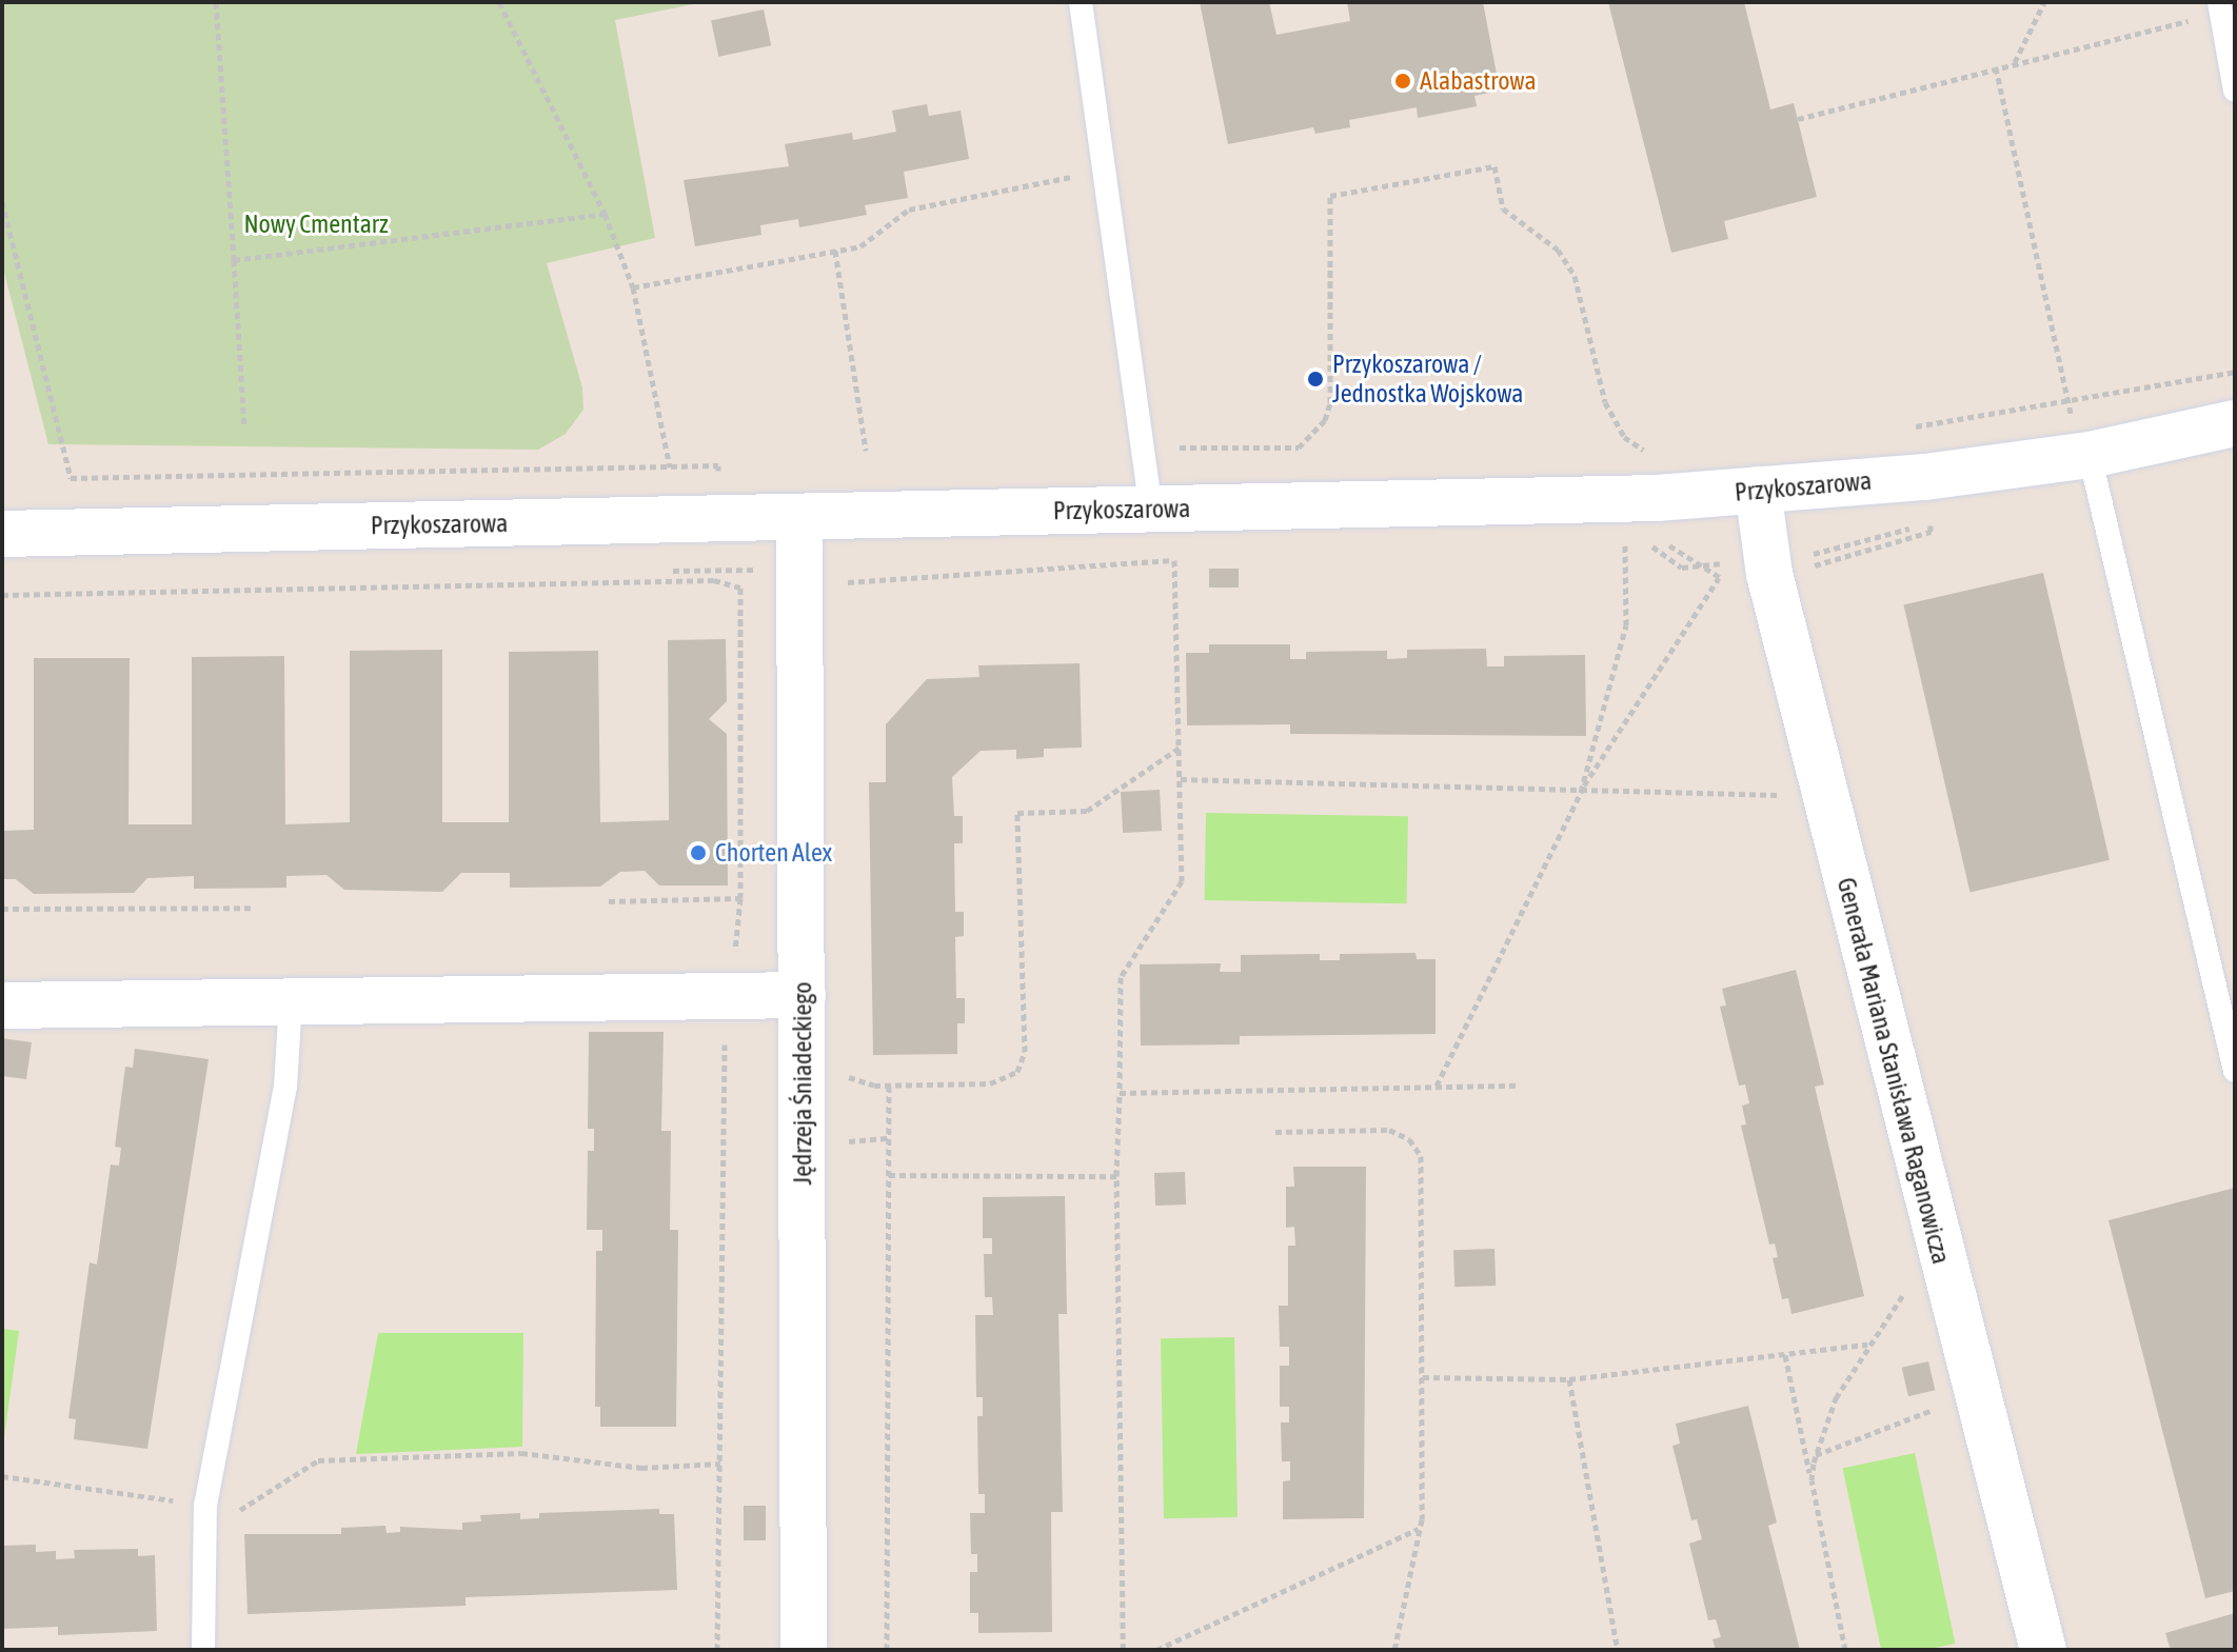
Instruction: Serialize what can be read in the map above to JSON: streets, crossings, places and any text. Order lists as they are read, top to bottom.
{
  "streets": {
    "street": ["Przykoszarowa", "Generała Mariana Stanisława Raganowicza", "Jędrzeja Śniadeckiego"]
  },
  "crossings": [
    ["Przykoszarowa", "Generała Mariana Stanisława Raganowicza"],
    ["Przykoszarowa", "Jędrzeja Śniadeckiego"]
  ],
  "parks": ["Nowy Cmentarz"],
  "places": ["Alabastrowa", "Przykoszarowa / Jednostka Wojskowa", "Chorten Alex"]
}
